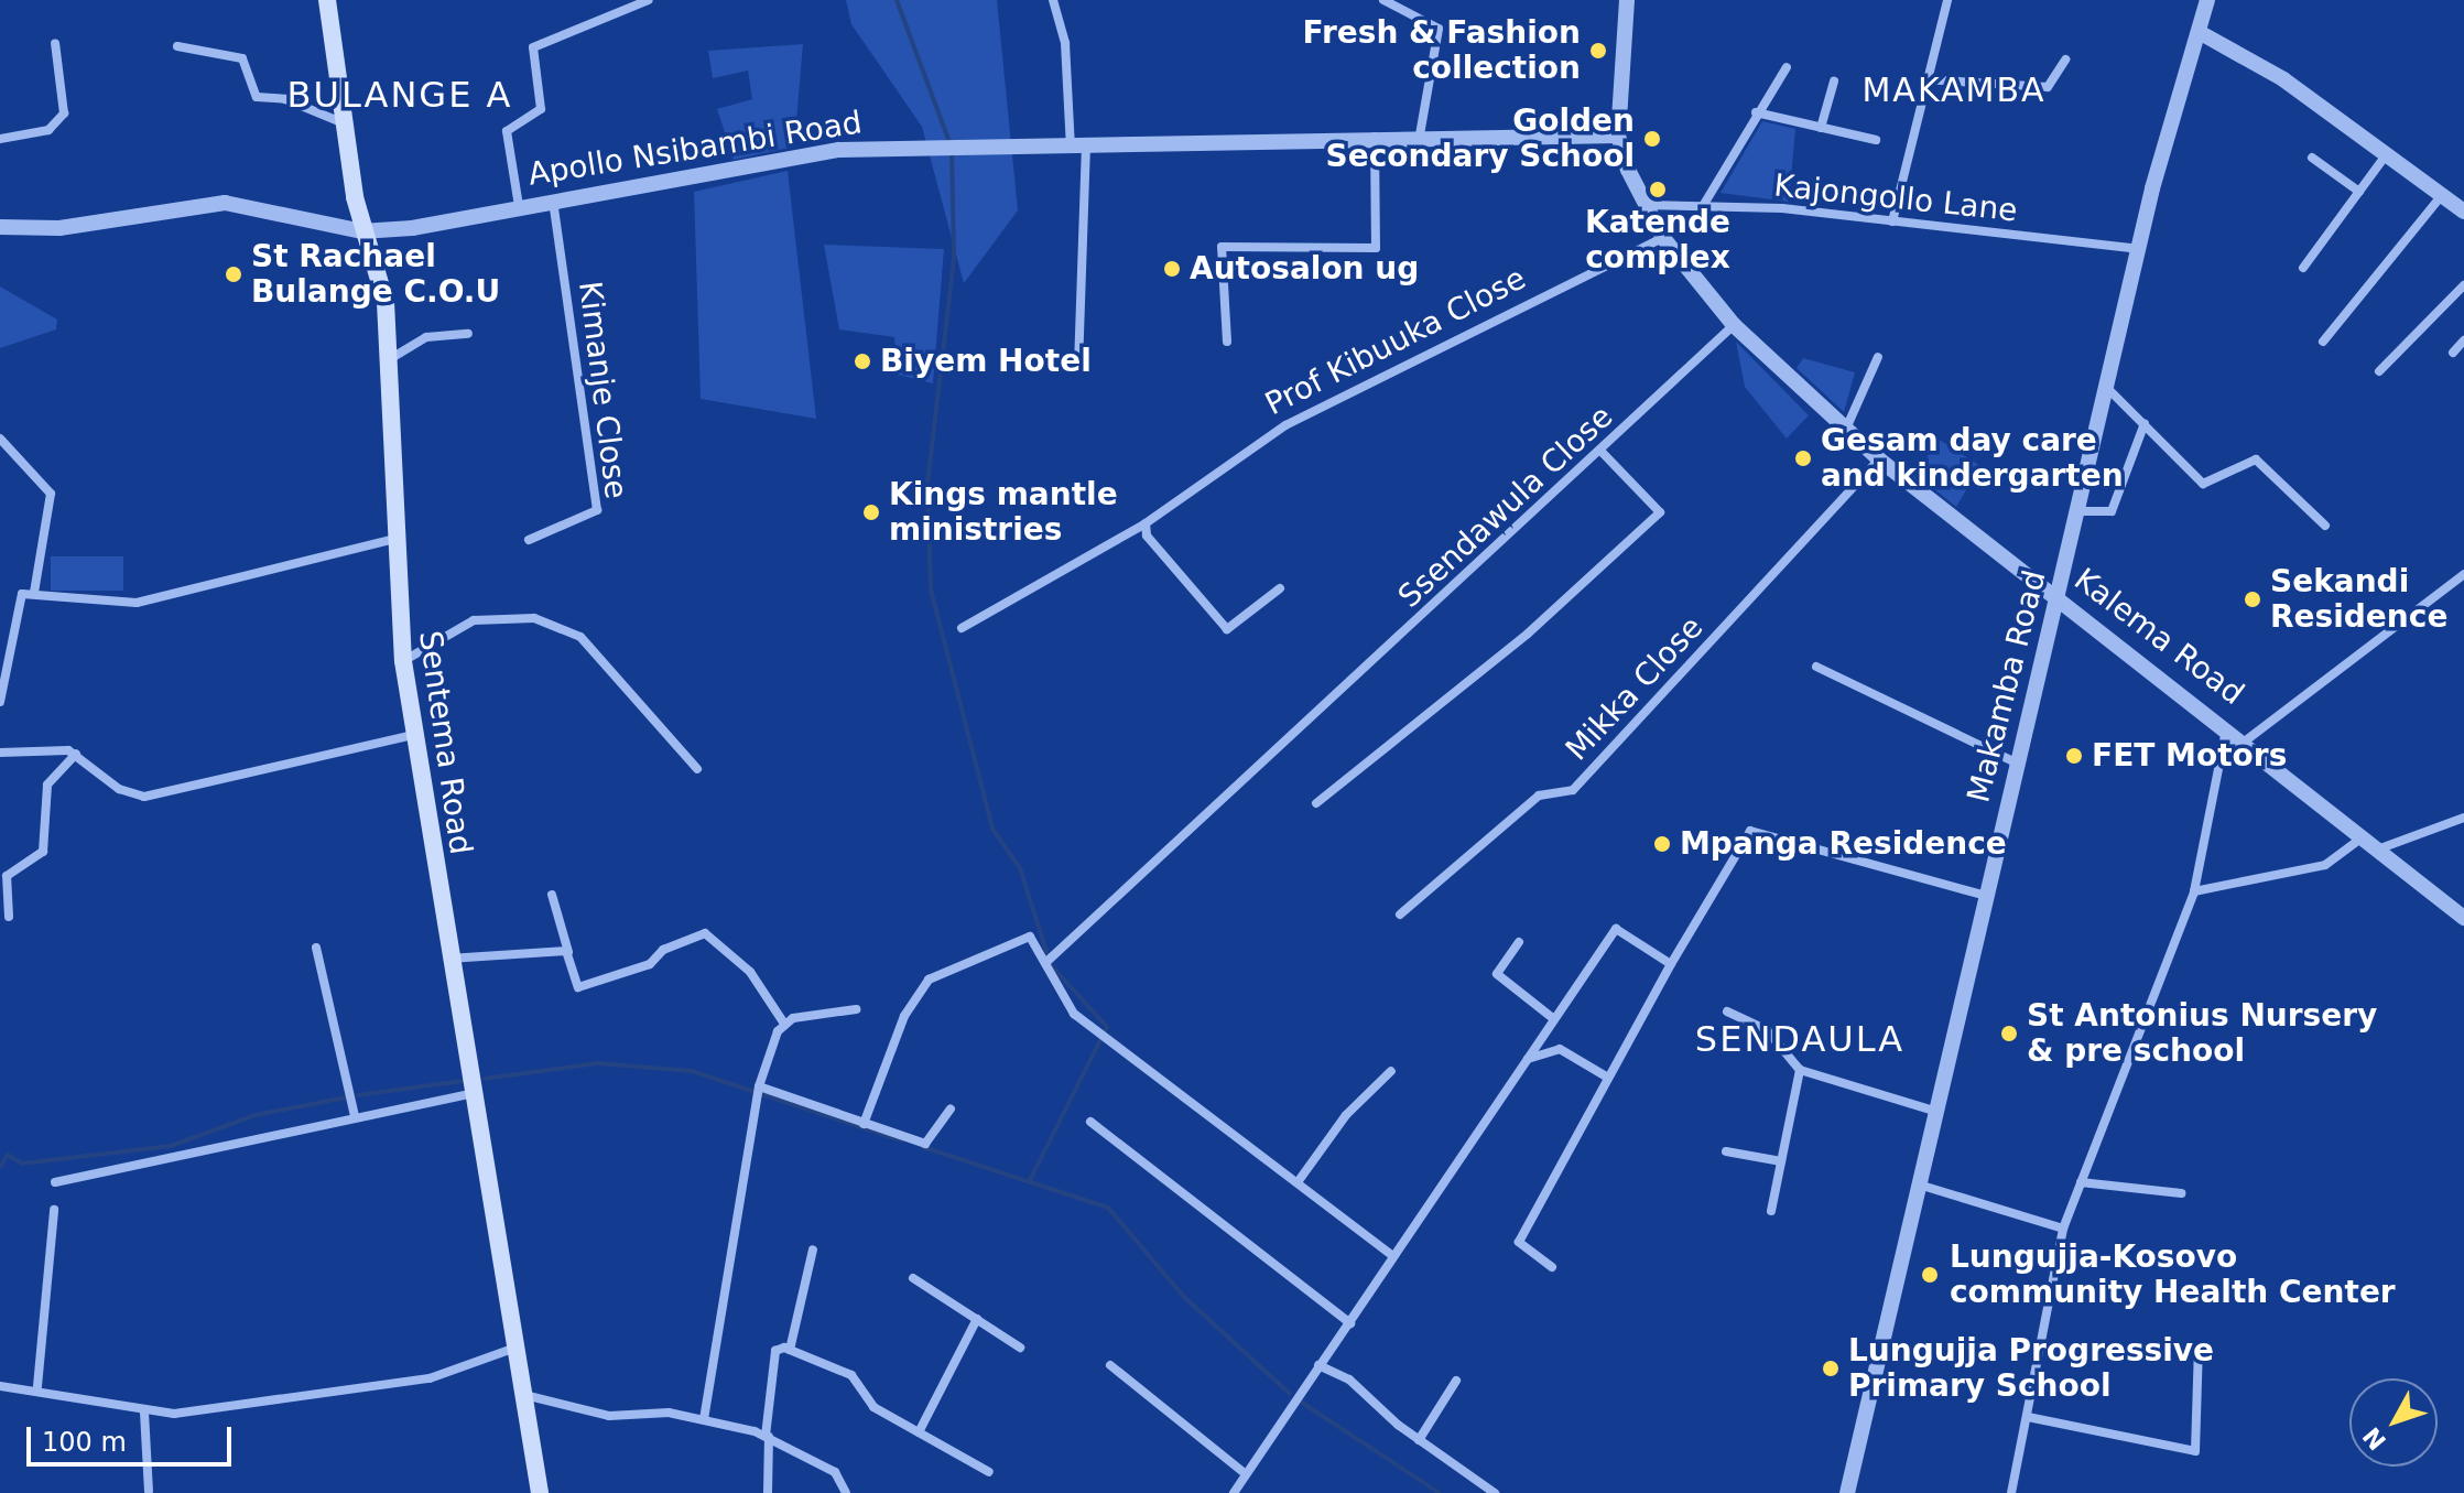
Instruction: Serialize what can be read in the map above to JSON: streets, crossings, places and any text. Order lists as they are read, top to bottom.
{
  "streets": {
    "main road": ["Sentema Road"],
    "street": [
      "Apollo Nsibambi Road",
      "Kajongollo Lane",
      "Prof Kibuuka Close",
      "Kimanje Close",
      "Ssendawula Close",
      "Kalema Road",
      "Makamba Road",
      "Mikka Close"
    ]
  },
  "crossings": [
    ["Apollo Nsibambi Road", "Kimanje Close"],
    ["Apollo Nsibambi Road", "Kalema Road"],
    ["Apollo Nsibambi Road", "Sentema Road"],
    ["Kajongollo Lane", "Kalema Road"],
    ["Kajongollo Lane", "Makamba Road"],
    ["Prof Kibuuka Close", "Kalema Road"],
    ["Ssendawula Close", "Kalema Road"],
    ["Kalema Road", "Makamba Road"],
    ["Kalema Road", "Mikka Close"]
  ],
  "districts": ["MAKAMBA", "BULANGE A", "SENDAULA"],
  "places": [
    "Fresh & Fashion collection",
    "Golden Secondary School",
    "Katende complex",
    "Autosalon ug",
    "St Rachael Bulange C.O.U",
    "Biyem Hotel",
    "Gesam day care and kindergarten",
    "Kings mantle ministries",
    "Sekandi Residence",
    "FET Motors",
    "Mpanga Residence",
    "St Antonius Nursery & pre school",
    "Lungujja-Kosovo community Health Center",
    "Lungujja Progressive Primary School"
  ],
  "scale_bar": "100 m",
  "north": "bottom left"
}
